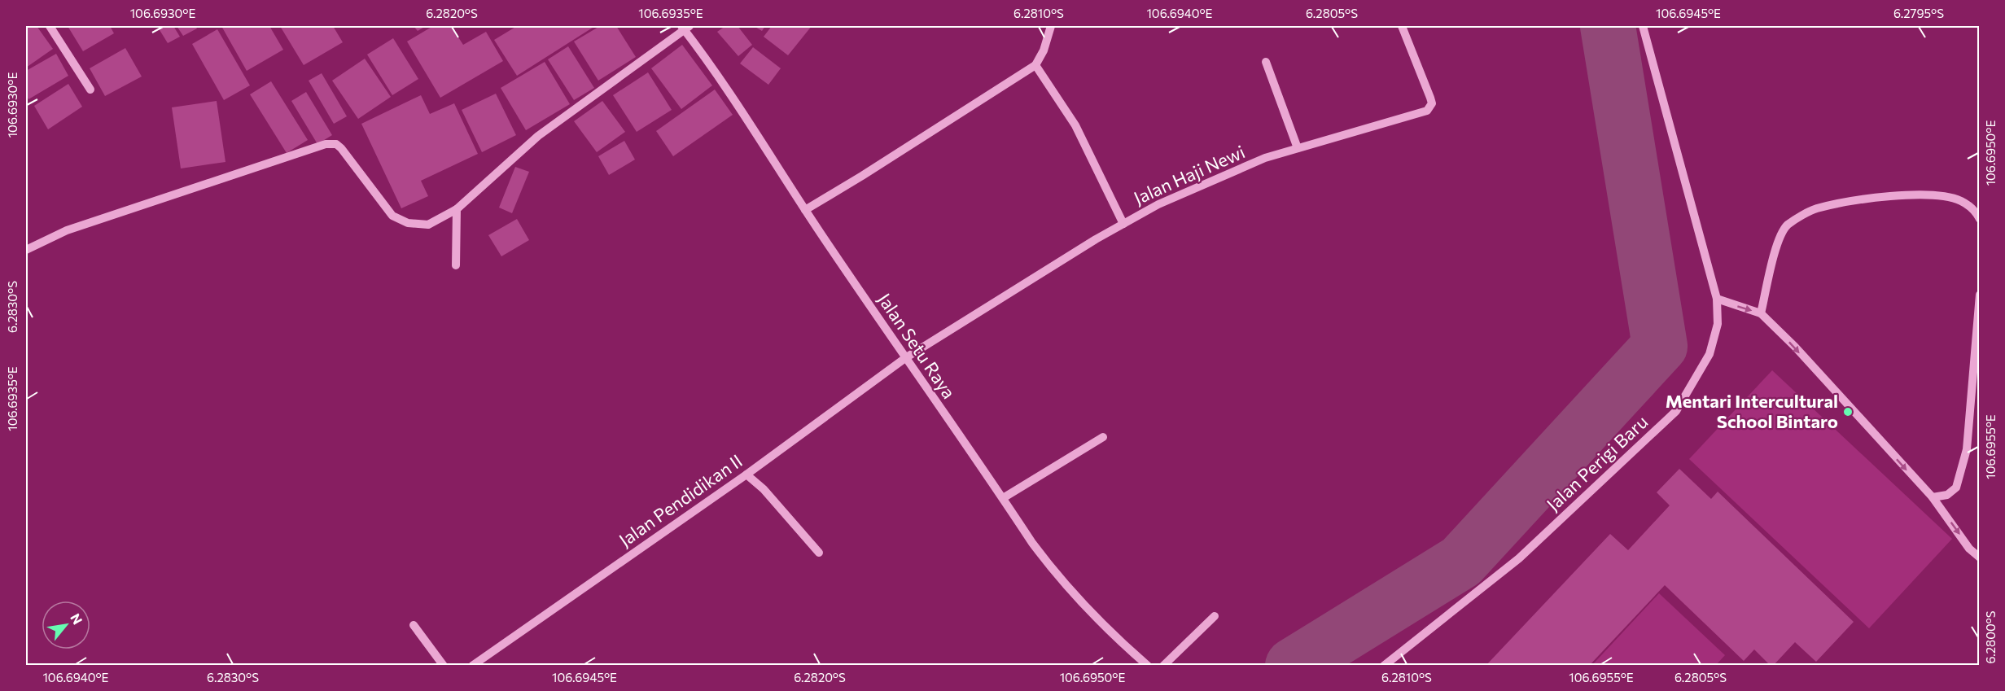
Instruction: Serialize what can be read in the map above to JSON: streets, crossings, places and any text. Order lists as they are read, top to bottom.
{
  "streets": {
    "street": [
      "Jalan Haji Newi",
      "Jalan Setu Raya",
      "Jalan Perigi Baru",
      "Jalan Pendidikan II"
    ]
  },
  "crossings": [
    ["Jalan Haji Newi", "Jalan Setu Raya"],
    ["Jalan Haji Newi", "Jalan Pendidikan II"],
    ["Jalan Setu Raya", "Jalan Pendidikan II"]
  ],
  "places": ["Mentari Intercultural School Bintaro"],
  "north": "top right",
  "coordinates": [
    "106.6930°E",
    "6.2820°S",
    "106.6935°E",
    "6.2810°S",
    "106.6940°E",
    "6.2805°S",
    "106.6945°E",
    "6.2795°S",
    "106.6950°E",
    "6.2830°S",
    "106.6955°E",
    "6.2800°S"
  ]
}
